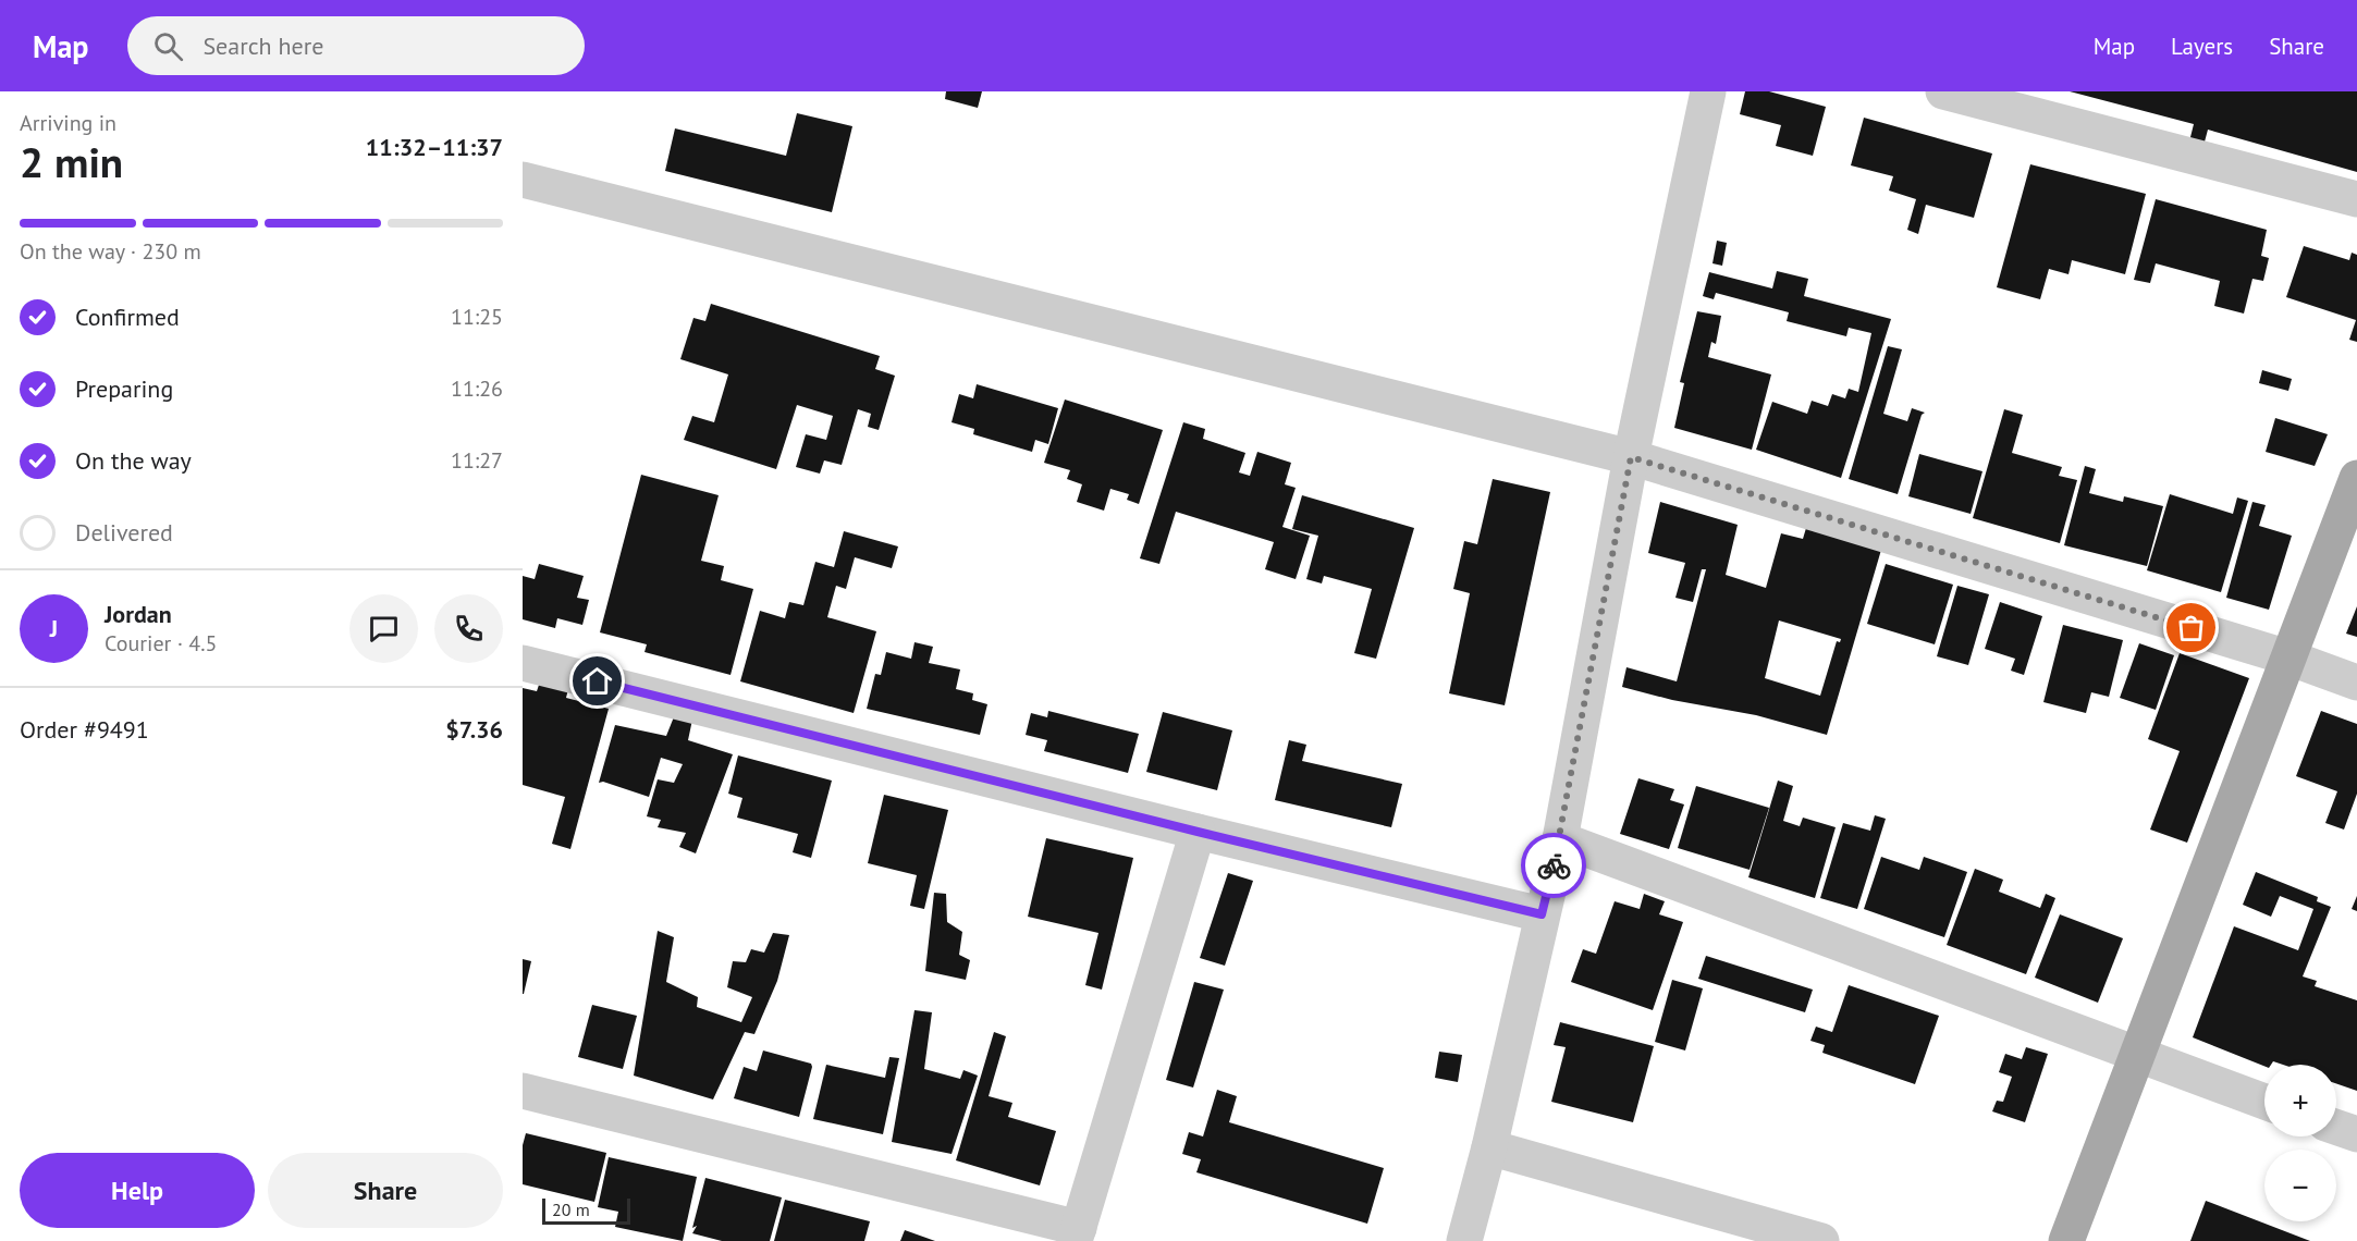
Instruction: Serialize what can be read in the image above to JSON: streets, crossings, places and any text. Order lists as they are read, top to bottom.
{
  "scale_bar": "20 m",
  "page": {
    "header": "Map",
    "search": "Search here",
    "nav": ["Map", "Layers", "Share"],
    "heading": ["2 min", "Arriving in", "11:32–11:37"],
    "panel": [
      "Jordan",
      "Courier · 4.5",
      "Order #9491",
      "$7.36"
    ],
    "bar": "On the way · 230 m",
    "list": [
      ["Confirmed", "11:25"],
      ["Preparing", "11:26"],
      ["On the way", "11:27"],
      "Delivered"
    ],
    "round": "J",
    "map_buttons": ["+", "−"],
    "buttons": ["Help", "Share"],
    "scale": "20 m"
  }
}
